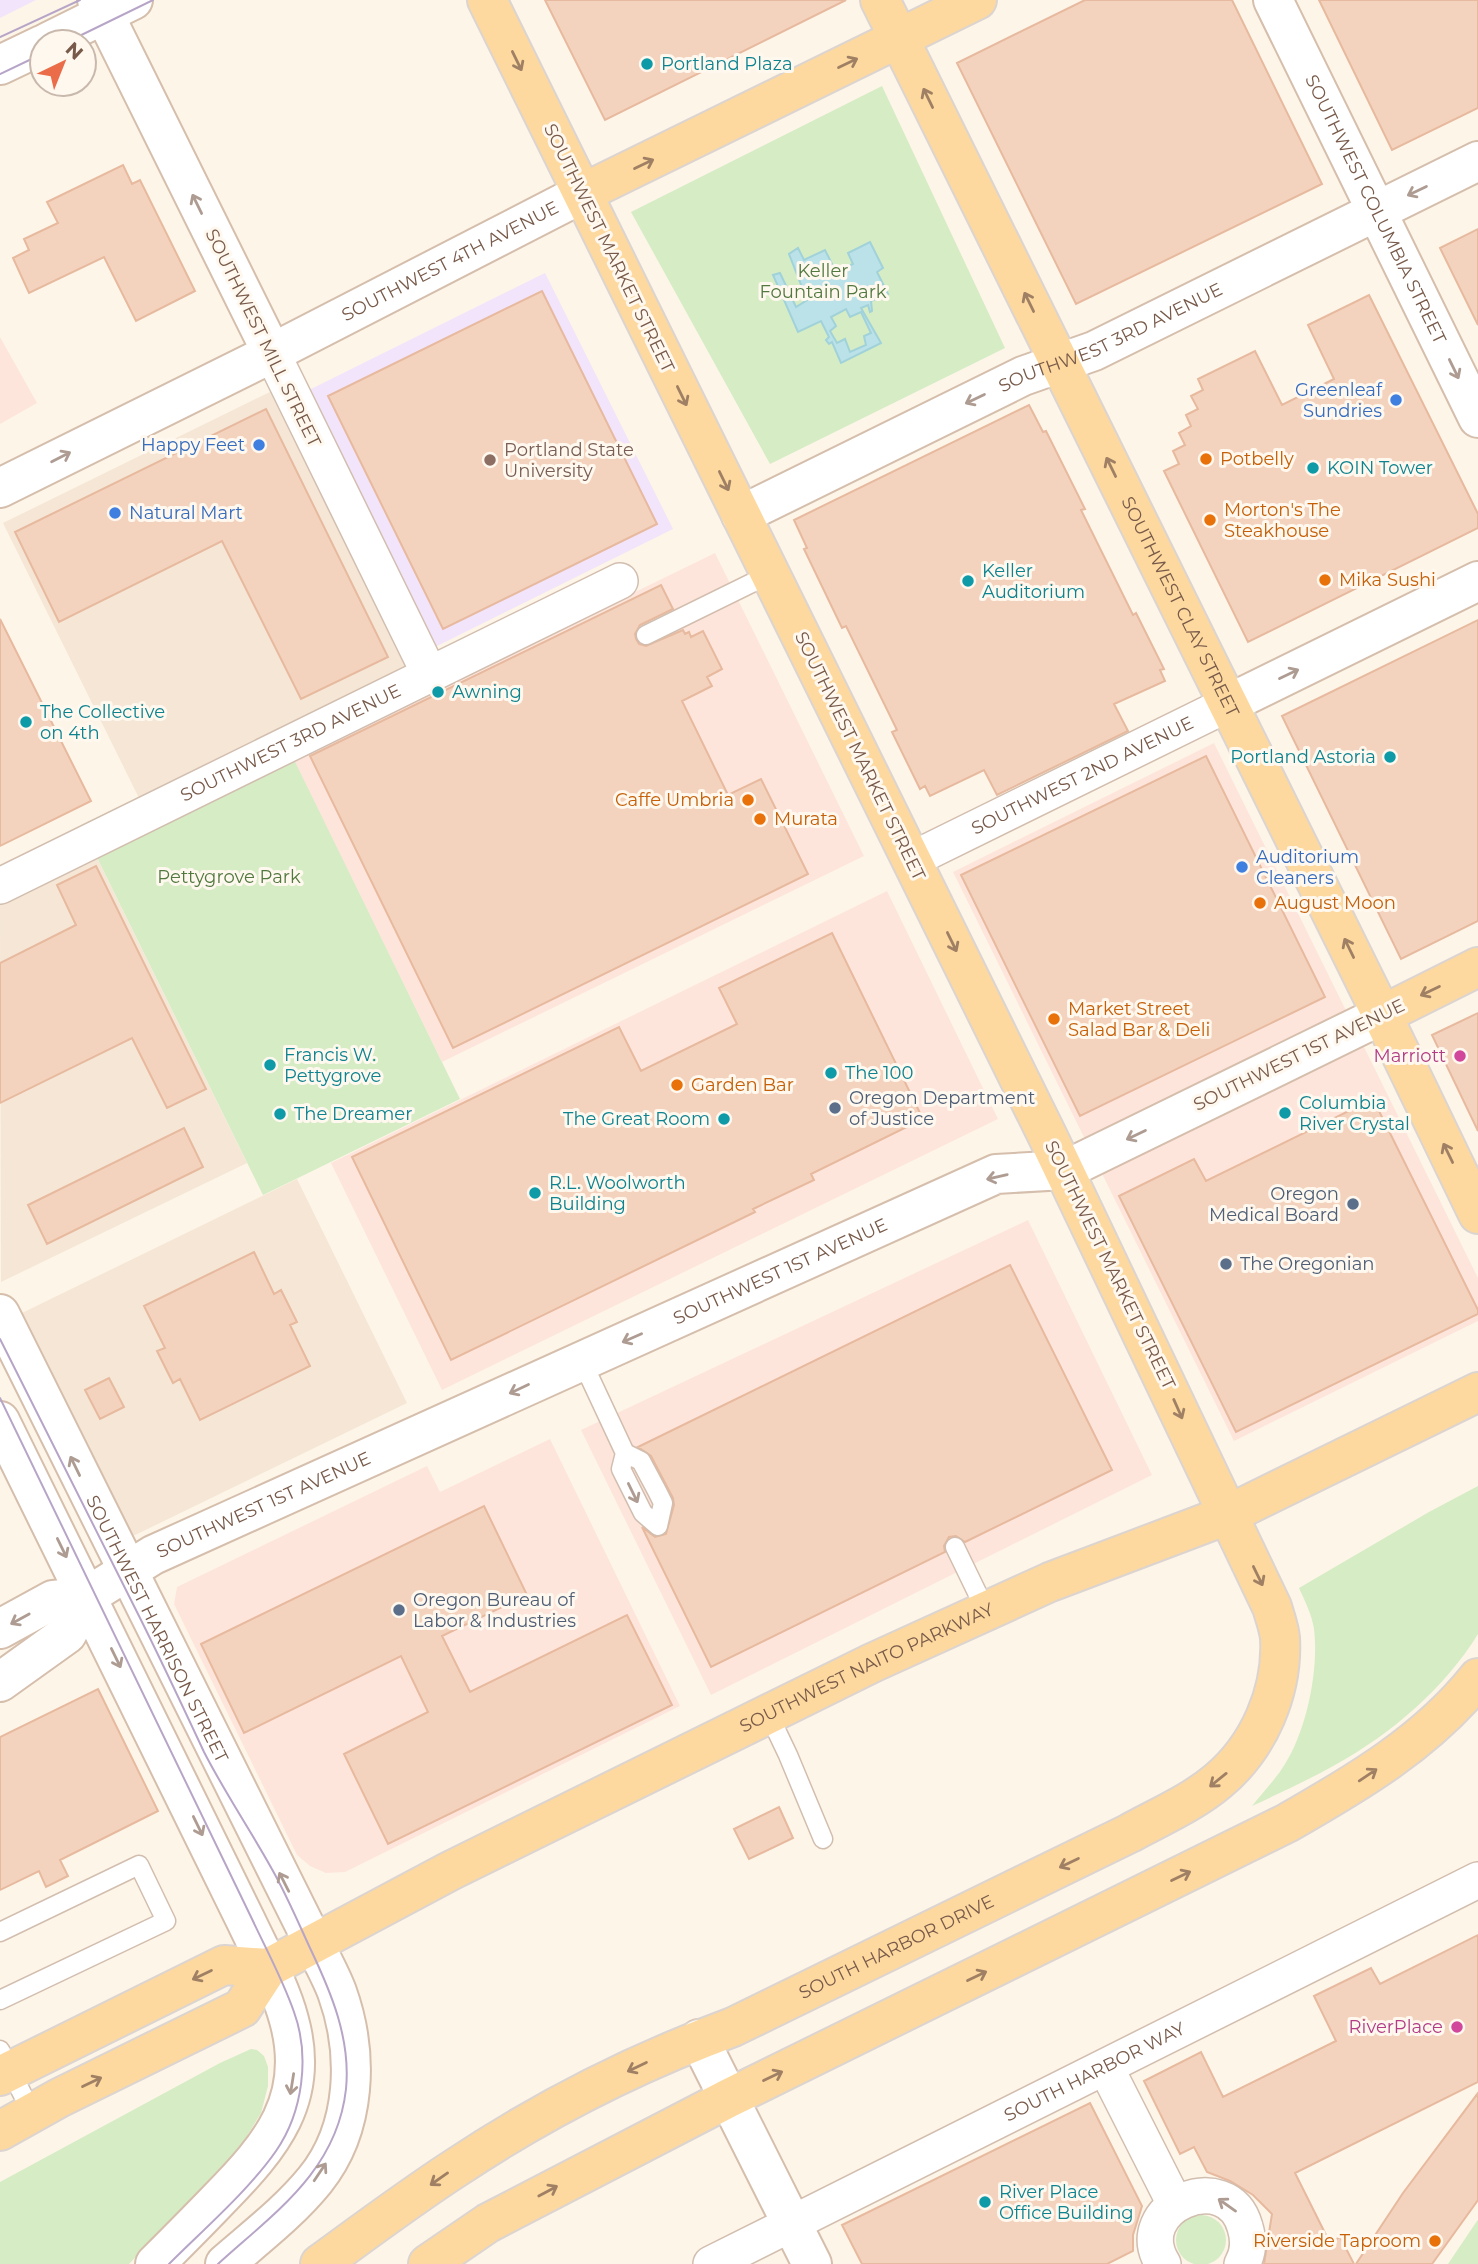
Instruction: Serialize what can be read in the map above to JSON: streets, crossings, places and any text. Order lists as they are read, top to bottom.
{
  "streets": {
    "main road": [
      "SOUTHWEST MARKET STREET",
      "SOUTHWEST 4TH AVENUE",
      "SOUTHWEST CLAY STREET",
      "SOUTHWEST 1ST AVENUE",
      "SOUTHWEST NAITO PARKWAY",
      "SOUTH HARBOR DRIVE"
    ],
    "street": [
      "SOUTHWEST COLUMBIA STREET",
      "SOUTHWEST MILL STREET",
      "SOUTHWEST 3RD AVENUE",
      "SOUTHWEST 2ND AVENUE",
      "SOUTHWEST HARRISON STREET",
      "SOUTH HARBOR WAY"
    ]
  },
  "crossings": [
    ["SOUTHWEST COLUMBIA STREET", "SOUTHWEST 3RD AVENUE"],
    ["SOUTHWEST MARKET STREET", "SOUTHWEST 4TH AVENUE"],
    ["SOUTHWEST MARKET STREET", "SOUTHWEST 3RD AVENUE"],
    ["SOUTHWEST MARKET STREET", "SOUTHWEST 2ND AVENUE"],
    ["SOUTHWEST MARKET STREET", "SOUTHWEST 1ST AVENUE"],
    ["SOUTHWEST MARKET STREET", "SOUTHWEST NAITO PARKWAY"],
    ["SOUTHWEST MARKET STREET", "SOUTH HARBOR DRIVE"],
    ["SOUTHWEST 4TH AVENUE", "SOUTHWEST MILL STREET"],
    ["SOUTHWEST 4TH AVENUE", "SOUTHWEST CLAY STREET"],
    ["SOUTHWEST MILL STREET", "SOUTHWEST 3RD AVENUE"],
    ["SOUTHWEST 3RD AVENUE", "SOUTHWEST CLAY STREET"],
    ["SOUTHWEST CLAY STREET", "SOUTHWEST 2ND AVENUE"],
    ["SOUTHWEST CLAY STREET", "SOUTHWEST 1ST AVENUE"],
    ["SOUTHWEST 1ST AVENUE", "SOUTHWEST HARRISON STREET"],
    ["SOUTHWEST HARRISON STREET", "SOUTHWEST NAITO PARKWAY"],
    ["SOUTHWEST NAITO PARKWAY", "SOUTH HARBOR DRIVE"]
  ],
  "one_way": [
    "SOUTHWEST COLUMBIA STREET",
    "SOUTHWEST MARKET STREET",
    "SOUTHWEST 4TH AVENUE",
    "SOUTHWEST MILL STREET",
    "SOUTHWEST CLAY STREET",
    "SOUTHWEST 2ND AVENUE",
    "SOUTHWEST 1ST AVENUE"
  ],
  "parks": ["Keller Fountain Park", "Pettygrove Park"],
  "places": [
    "Portland Plaza",
    "Greenleaf Sundries",
    "Happy Feet",
    "Potbelly",
    "Portland State University",
    "KOIN Tower",
    "Natural Mart",
    "Morton's The Steakhouse",
    "Mika Sushi",
    "Keller Auditorium",
    "Awning",
    "The Collective on 4th",
    "Portland Astoria",
    "Caffe Umbria",
    "Murata",
    "Auditorium Cleaners",
    "August Moon",
    "Market Street Salad Bar & Deli",
    "Marriott",
    "Francis W. Pettygrove",
    "The 100",
    "Garden Bar",
    "Oregon Department of Justice",
    "Columbia River Crystal",
    "The Dreamer",
    "The Great Room",
    "R.L. Woolworth Building",
    "Oregon Medical Board",
    "The Oregonian",
    "Oregon Bureau of Labor & Industries",
    "RiverPlace",
    "River Place Office Building",
    "Riverside Taproom"
  ],
  "north": "top right"
}
